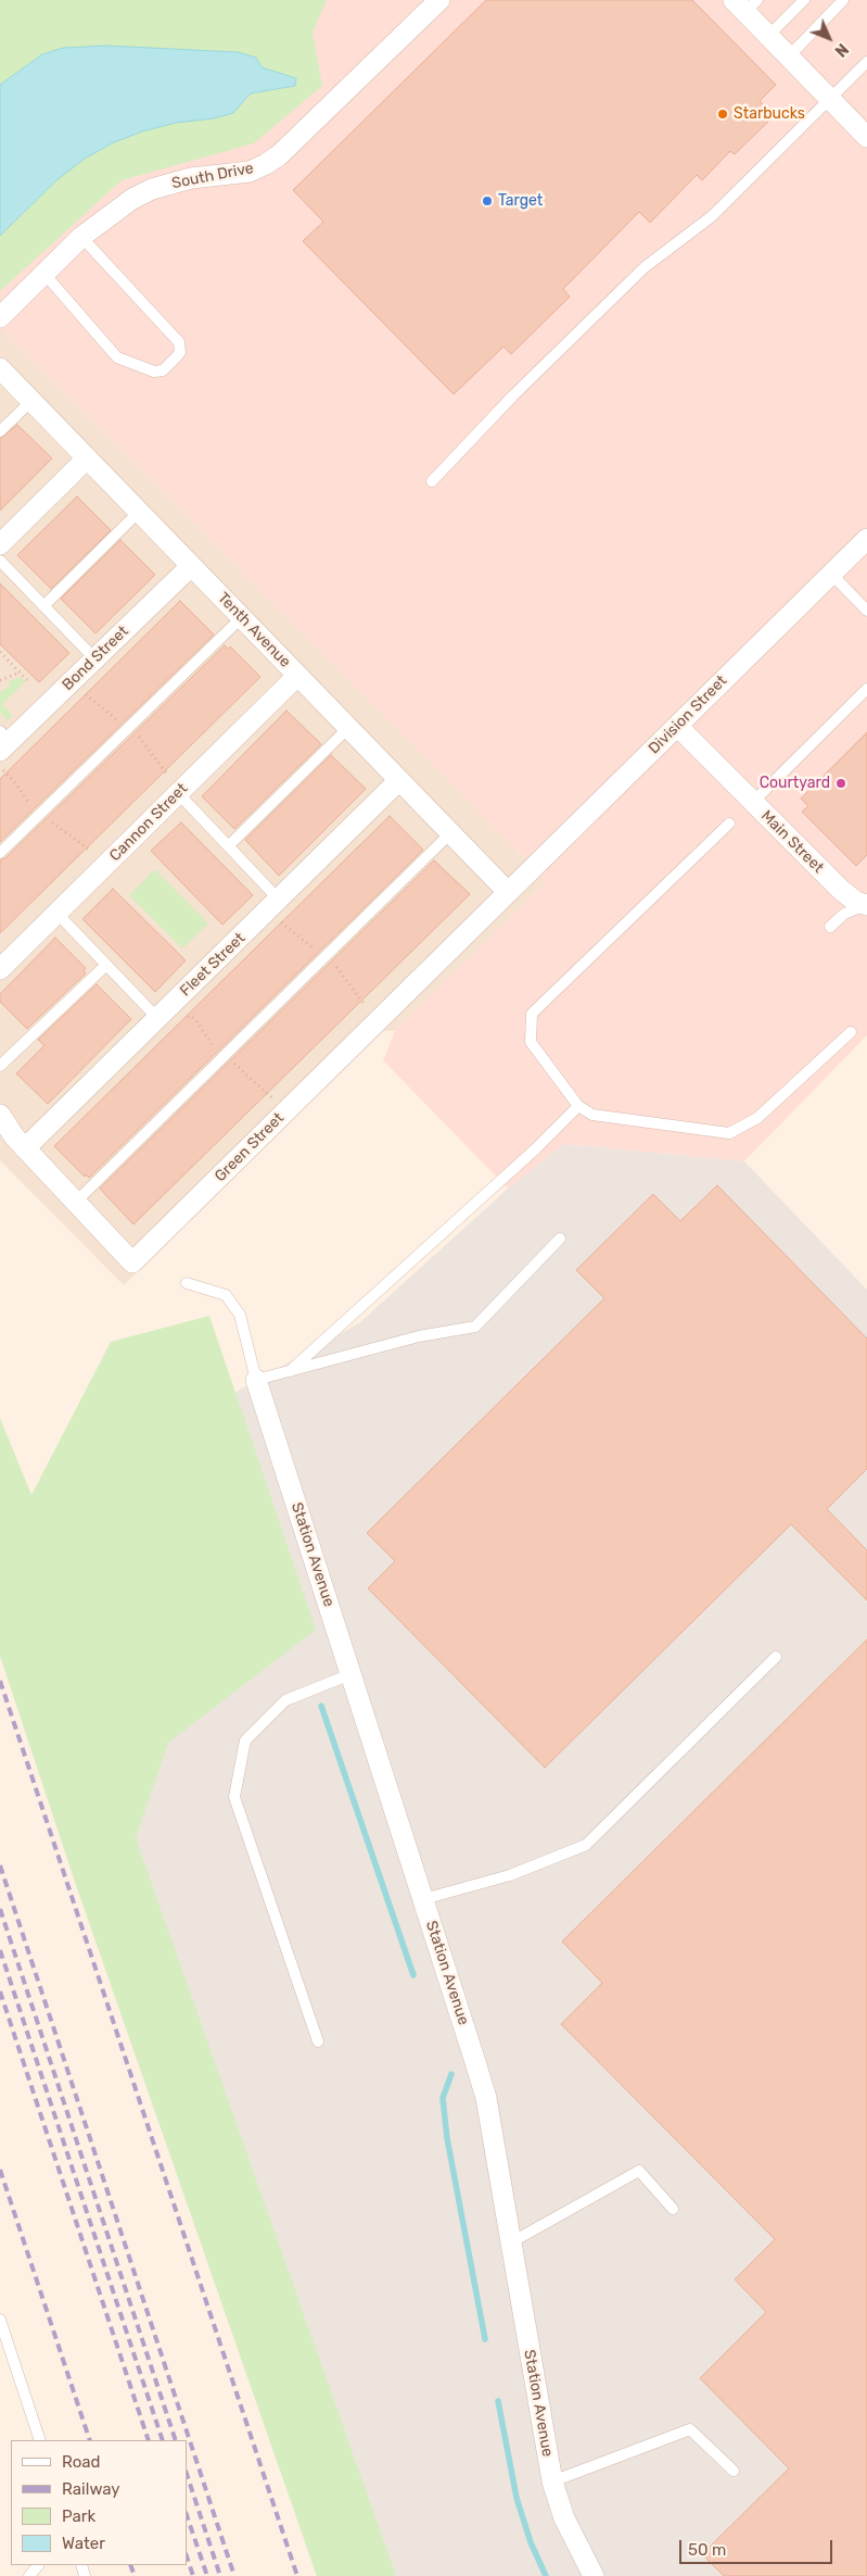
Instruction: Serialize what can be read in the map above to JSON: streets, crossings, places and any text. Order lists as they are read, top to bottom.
{
  "streets": {
    "street": [
      "South Drive",
      "Tenth Avenue",
      "Bond Street",
      "Division Street",
      "Cannon Street",
      "Main Street",
      "Fleet Street",
      "Green Street",
      "Station Avenue"
    ]
  },
  "crossings": [
    ["Tenth Avenue", "Bond Street"],
    ["Tenth Avenue", "Division Street"],
    ["Tenth Avenue", "Cannon Street"],
    ["Tenth Avenue", "Fleet Street"],
    ["Tenth Avenue", "Green Street"],
    ["Division Street", "Main Street"],
    ["Division Street", "Green Street"],
    ["Fleet Street", "Green Street"]
  ],
  "places": ["Starbucks", "Target", "Courtyard"],
  "legend": [
    "Road",
    "Railway",
    "Park",
    "Water"
  ],
  "scale_bar": "50 m",
  "north": "bottom right"
}
